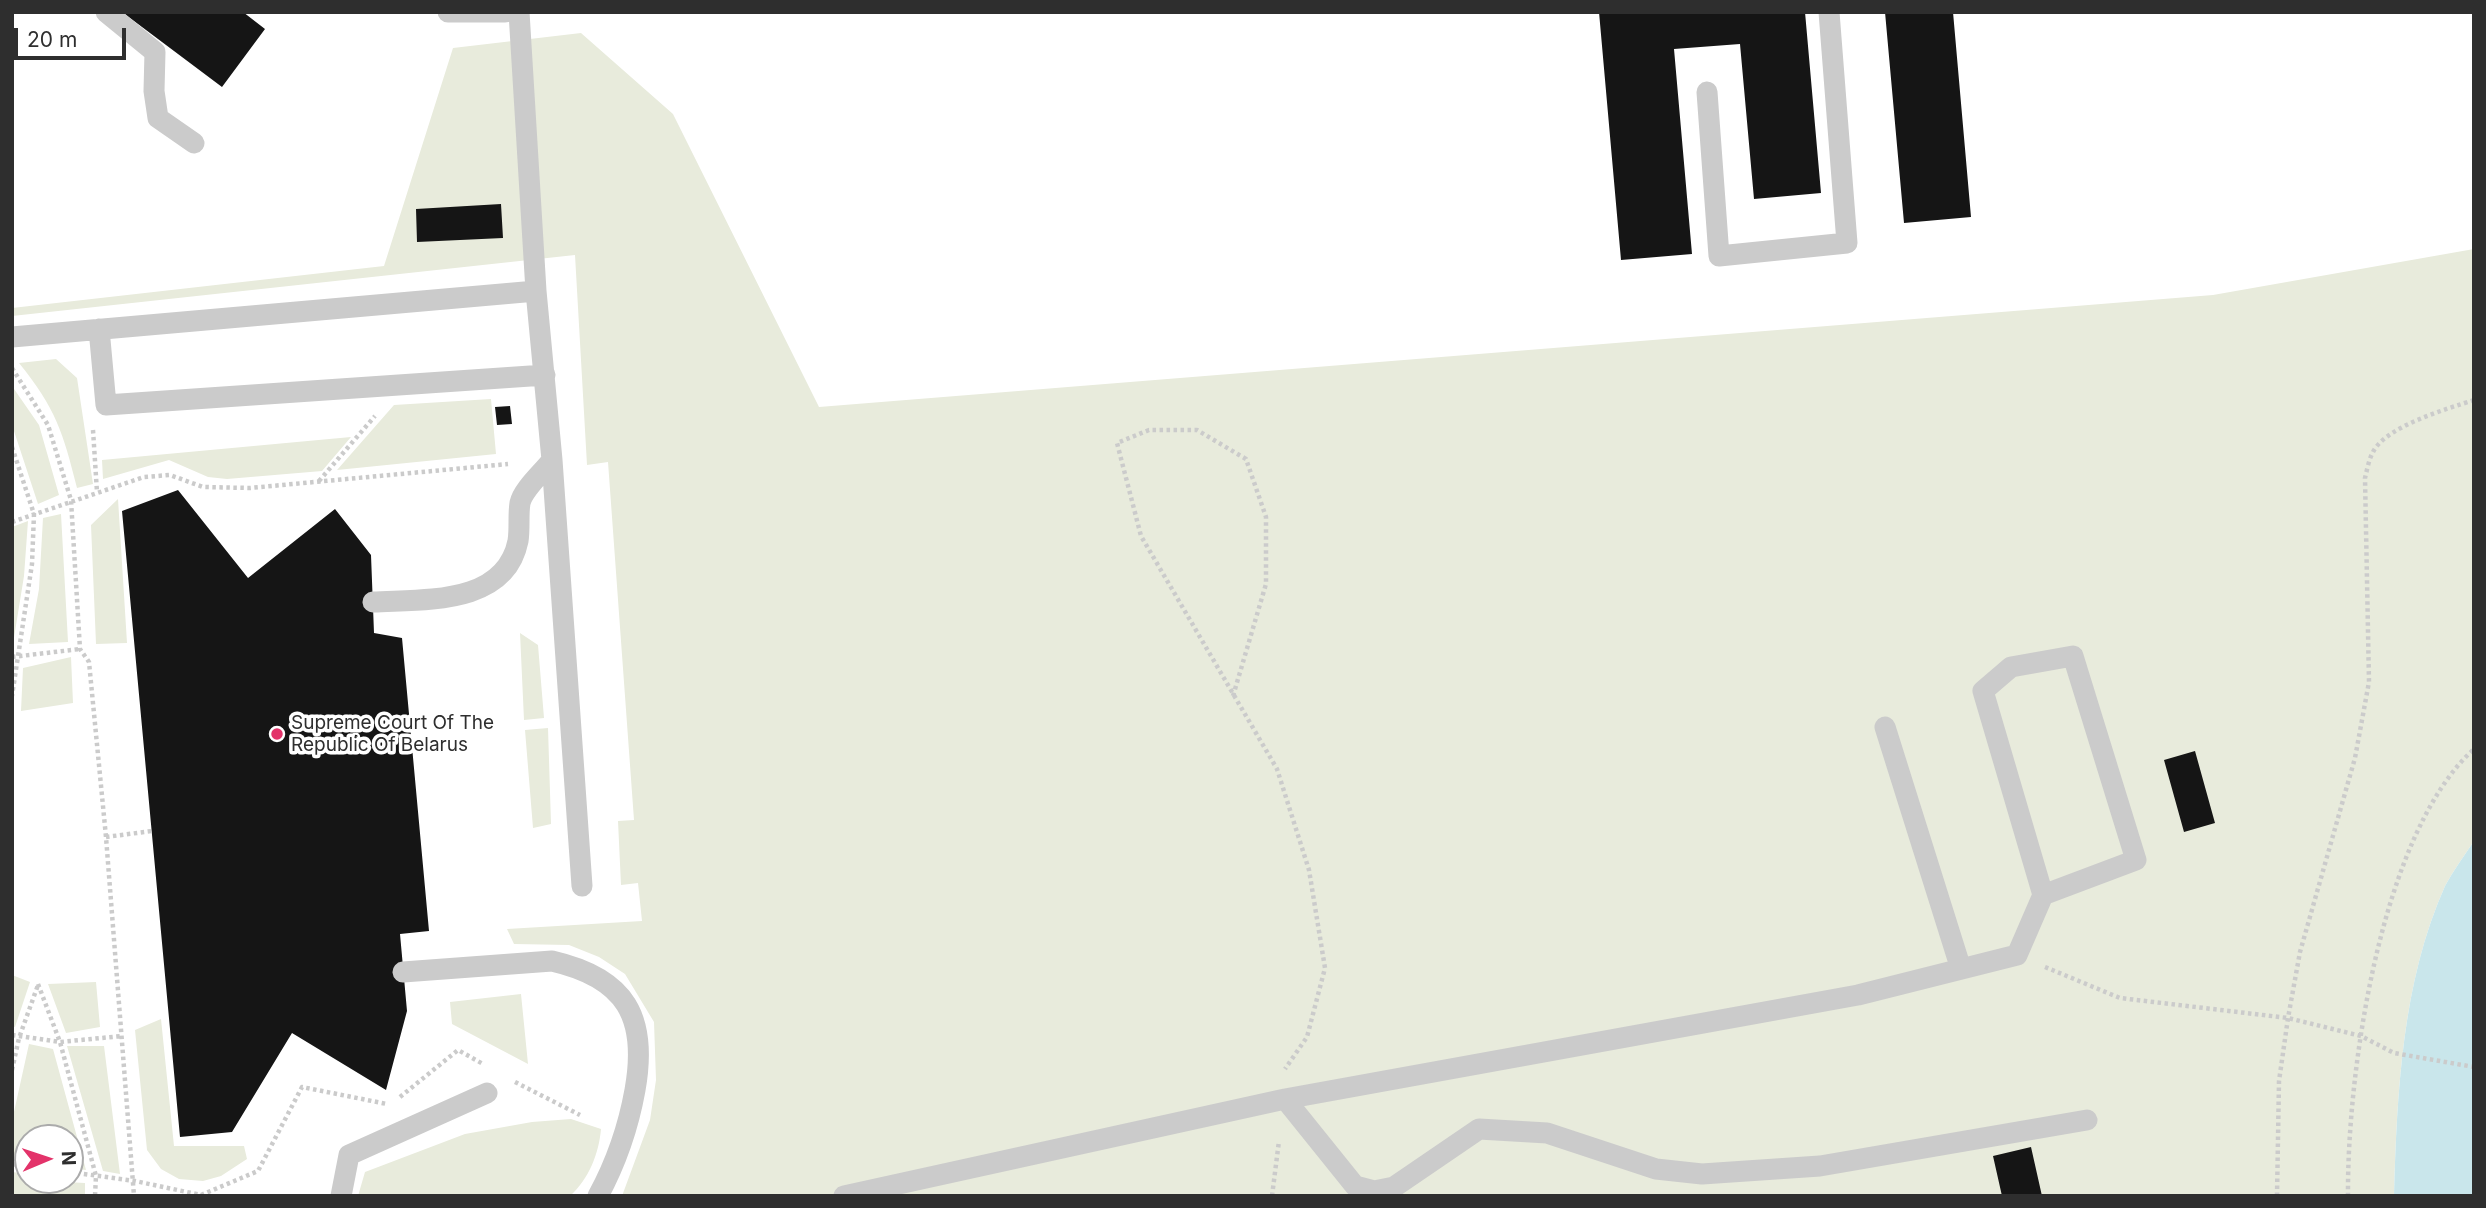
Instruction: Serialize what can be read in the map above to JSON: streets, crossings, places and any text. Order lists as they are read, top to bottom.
{
  "places": ["Supreme Court Of The Republic Of Belarus"],
  "scale_bar": "20 m",
  "north": "right"
}
